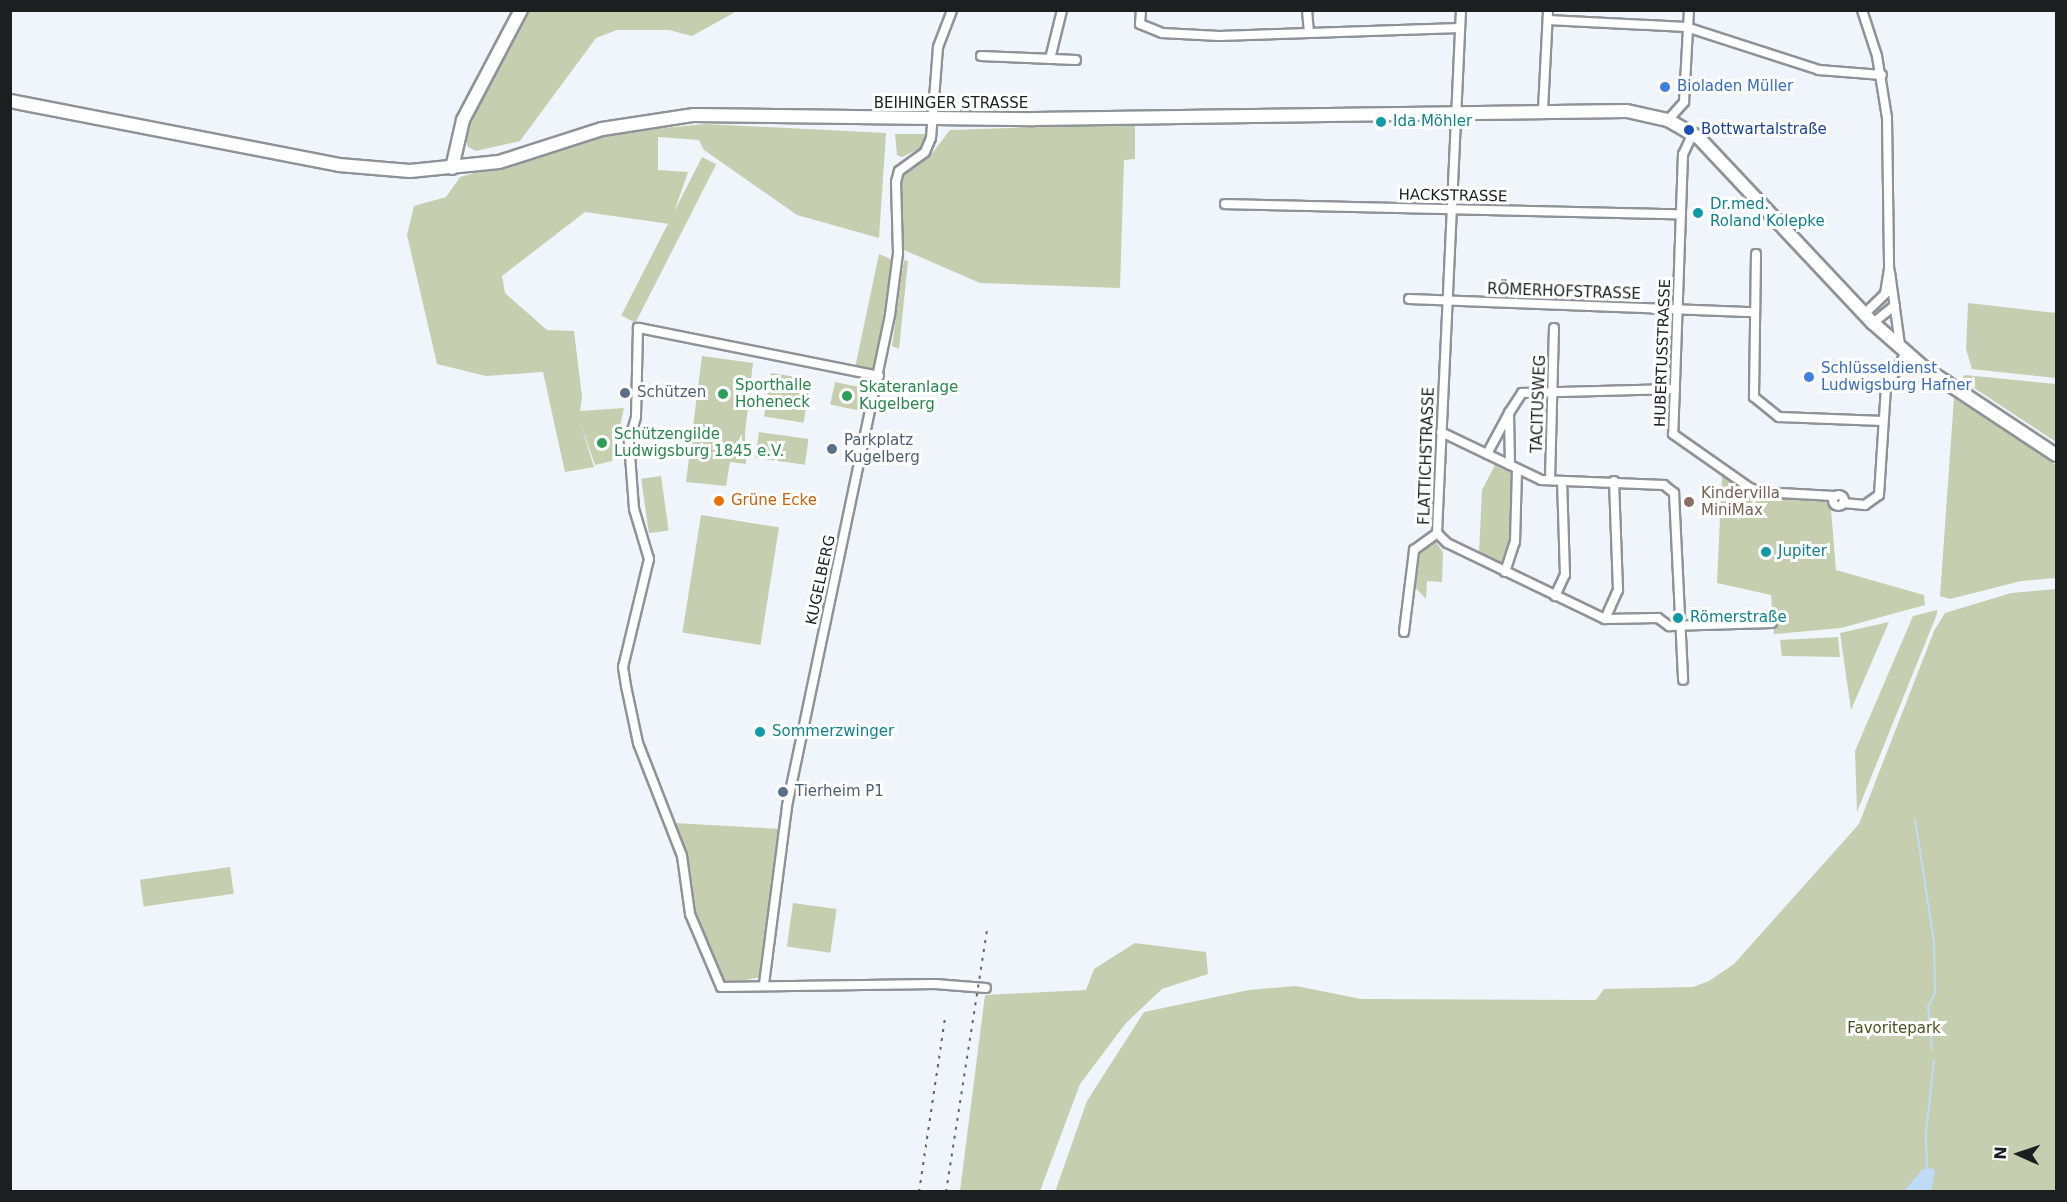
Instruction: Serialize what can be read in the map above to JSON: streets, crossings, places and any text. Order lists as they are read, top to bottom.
{
  "streets": {
    "main road": ["BEIHINGER STRASSE"],
    "street": [
      "HACKSTRASSE",
      "RÖMERHOFSTRASSE",
      "HUBERTUSSTRASSE",
      "TACITUSWEG",
      "FLATTICHSTRASSE",
      "KUGELBERG"
    ]
  },
  "crossings": [
    ["BEIHINGER STRASSE", "FLATTICHSTRASSE"],
    ["BEIHINGER STRASSE", "KUGELBERG"],
    ["HACKSTRASSE", "HUBERTUSSTRASSE"],
    ["HACKSTRASSE", "FLATTICHSTRASSE"],
    ["RÖMERHOFSTRASSE", "HUBERTUSSTRASSE"],
    ["RÖMERHOFSTRASSE", "FLATTICHSTRASSE"]
  ],
  "parks": ["Favoritepark"],
  "places": [
    "Bioladen Müller",
    "Ida Möhler",
    "Bottwartalstraße",
    "Dr.med. Roland Kolepke",
    "Schlüsseldienst Ludwigsburg Hafner",
    "Schützen",
    "Sporthalle Hoheneck",
    "Skateranlage Kugelberg",
    "Schützengilde Ludwigsburg 1845 e.V.",
    "Parkplatz Kugelberg",
    "Grüne Ecke",
    "Kindervilla MiniMax",
    "Jupiter",
    "Römerstraße",
    "Sommerzwinger",
    "Tierheim P1"
  ],
  "north": "left"
}
